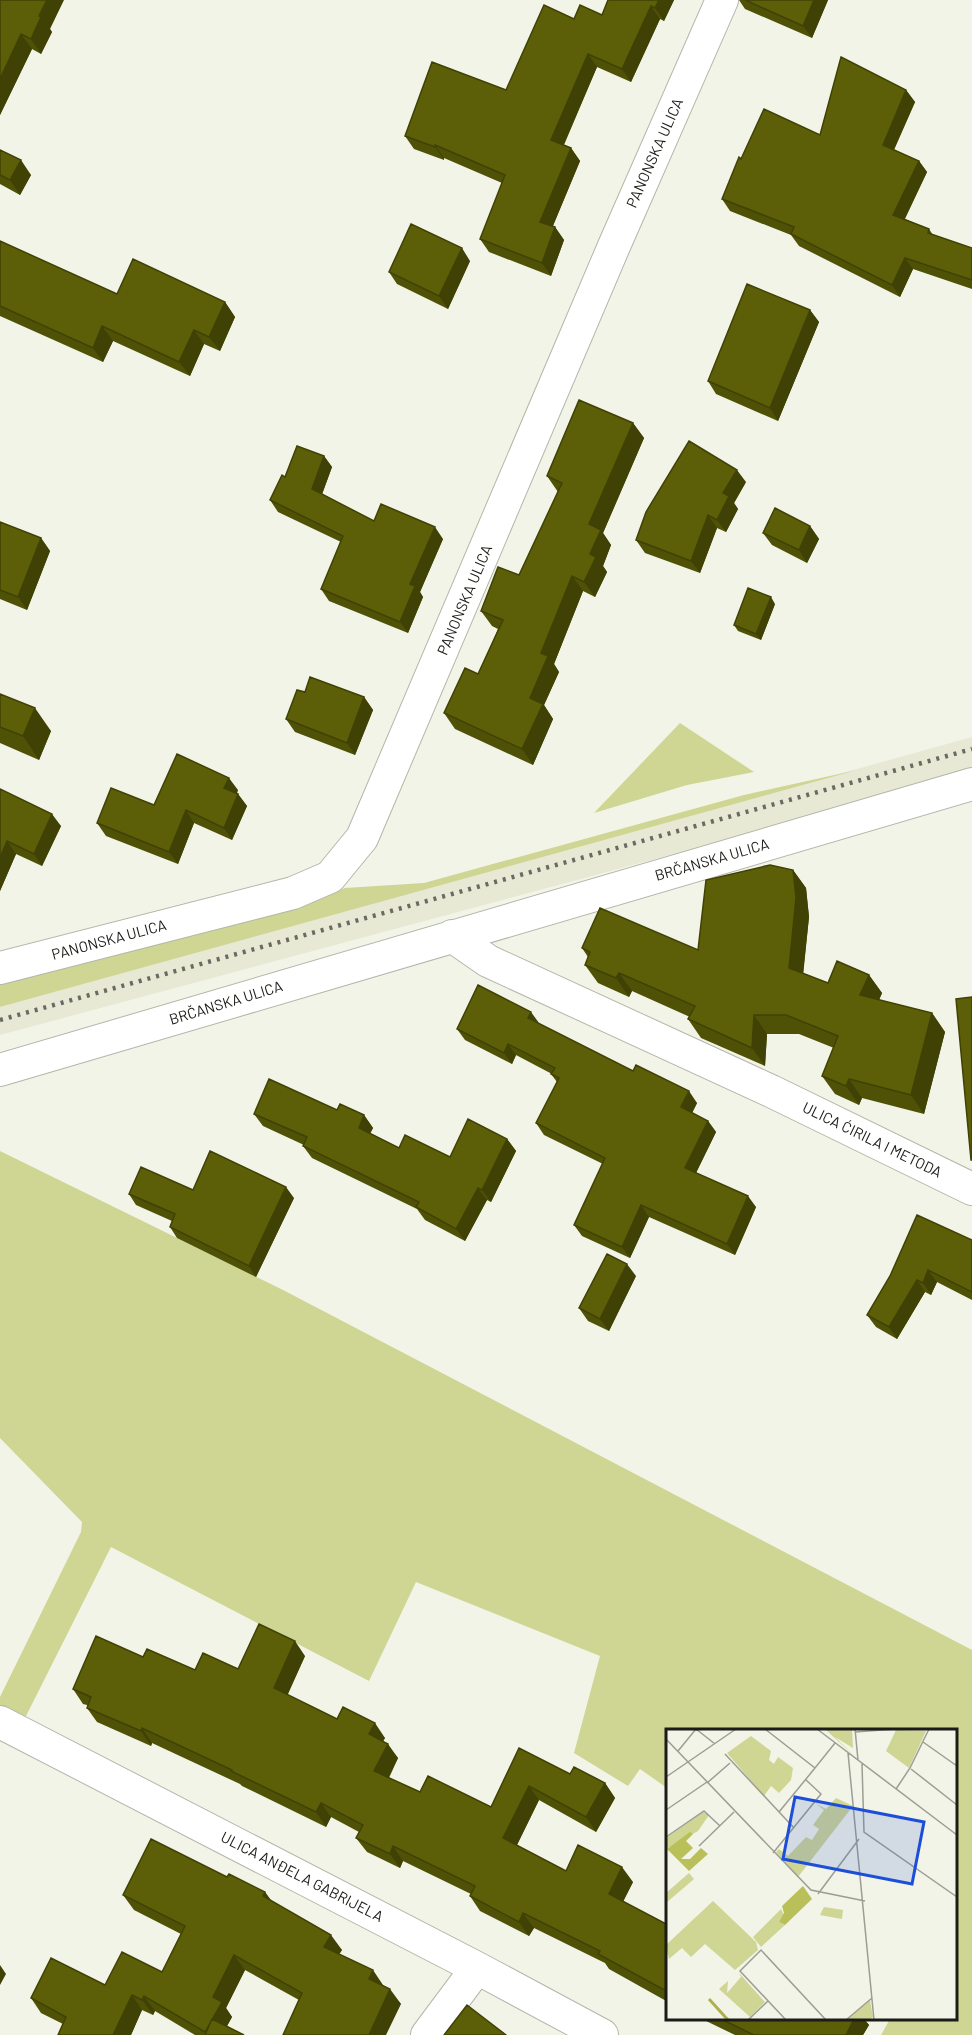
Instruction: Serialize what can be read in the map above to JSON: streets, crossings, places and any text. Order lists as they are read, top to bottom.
{
  "streets": {
    "street": [
      "PANONSKA ULICA",
      "BRČANSKA ULICA",
      "ULICA ĆIRILA I METODA",
      "ULICA ANĐELA GABRIJELA"
    ]
  },
  "crossings": [
    ["BRČANSKA ULICA", "ULICA ĆIRILA I METODA"]
  ]
}
